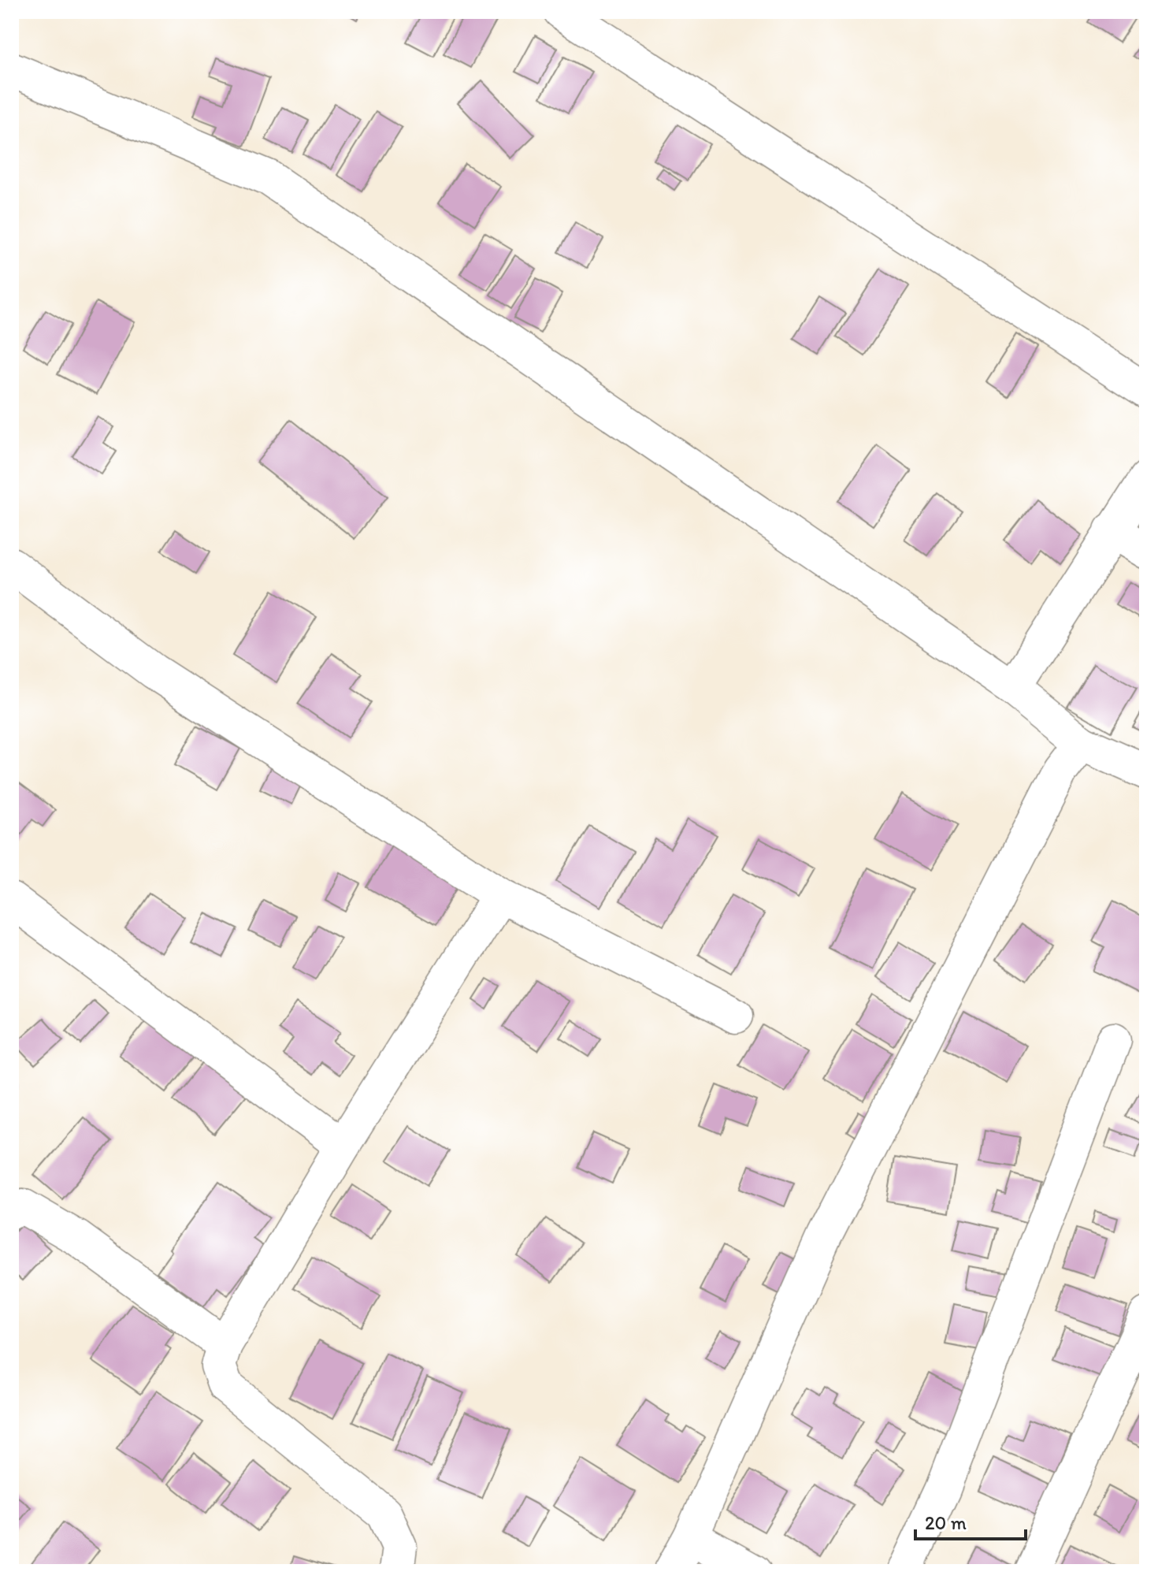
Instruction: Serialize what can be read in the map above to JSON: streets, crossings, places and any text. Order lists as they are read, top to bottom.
{
  "scale_bar": "20 m"
}
